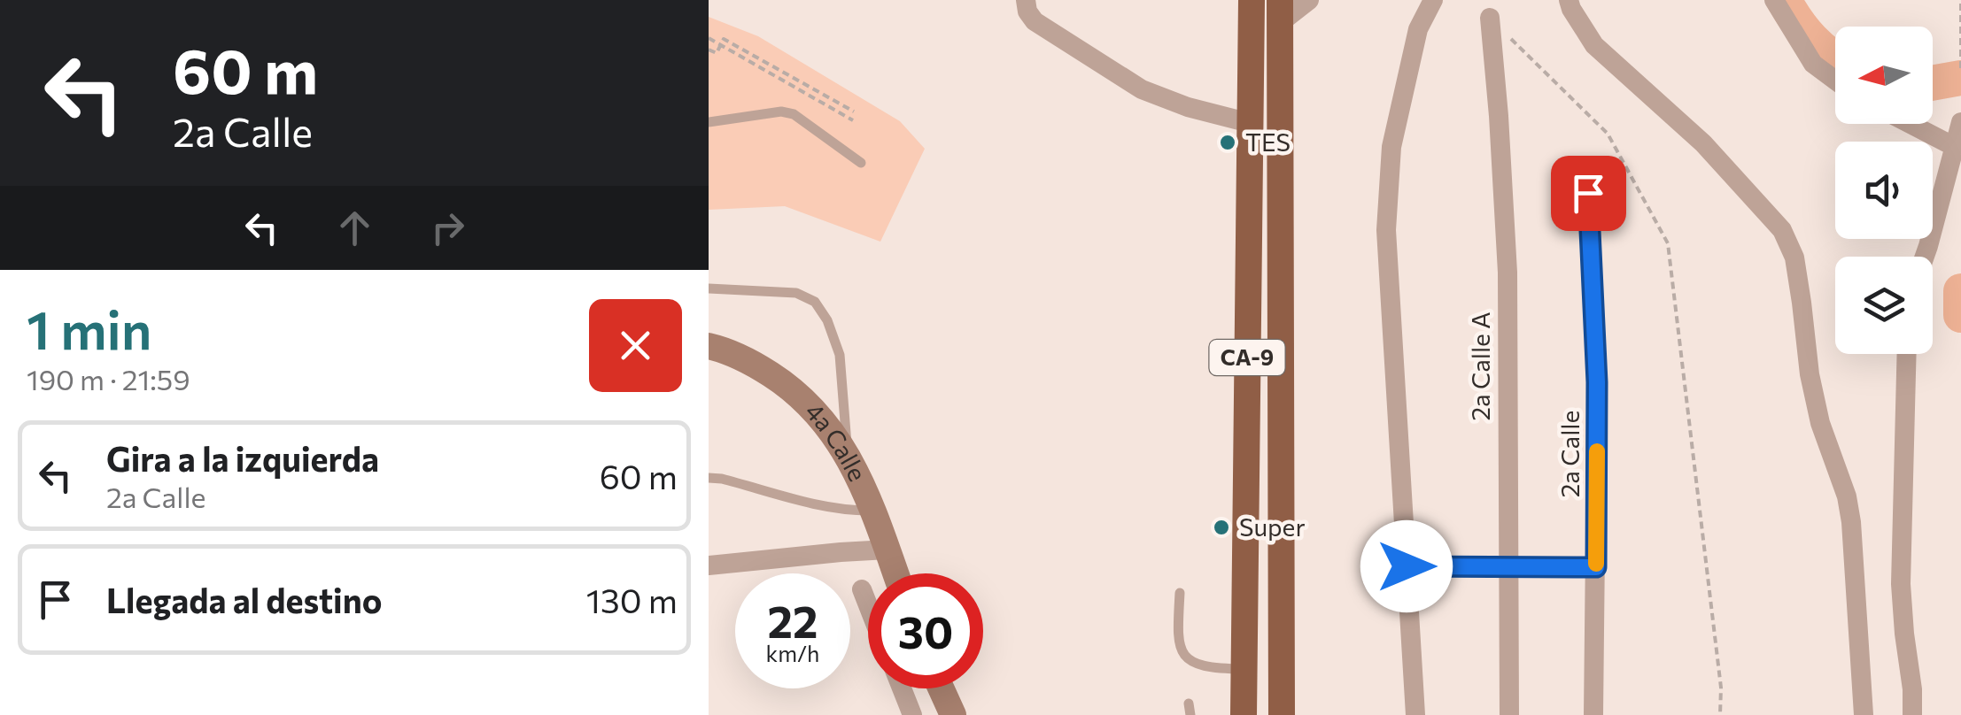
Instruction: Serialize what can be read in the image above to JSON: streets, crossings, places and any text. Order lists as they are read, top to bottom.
{
  "streets": {
    "highway": ["CA-9"],
    "main road": ["4a Calle"],
    "street": ["2a Calle A", "2a Calle"]
  },
  "places": ["TES", "Super"],
  "north": "left",
  "page": {
    "turn": ["60 m", "2a Calle"],
    "heading": ["1 min", "190 m · 21:59"],
    "list": [
      {
        "name": "Gira a la izquierda",
        "note": "2a Calle",
        "value": "60 m"
      },
      {
        "name": "Llegada al destino",
        "value": "130 m"
      }
    ],
    "speed": "22 km/h",
    "limit": "30"
  }
}
